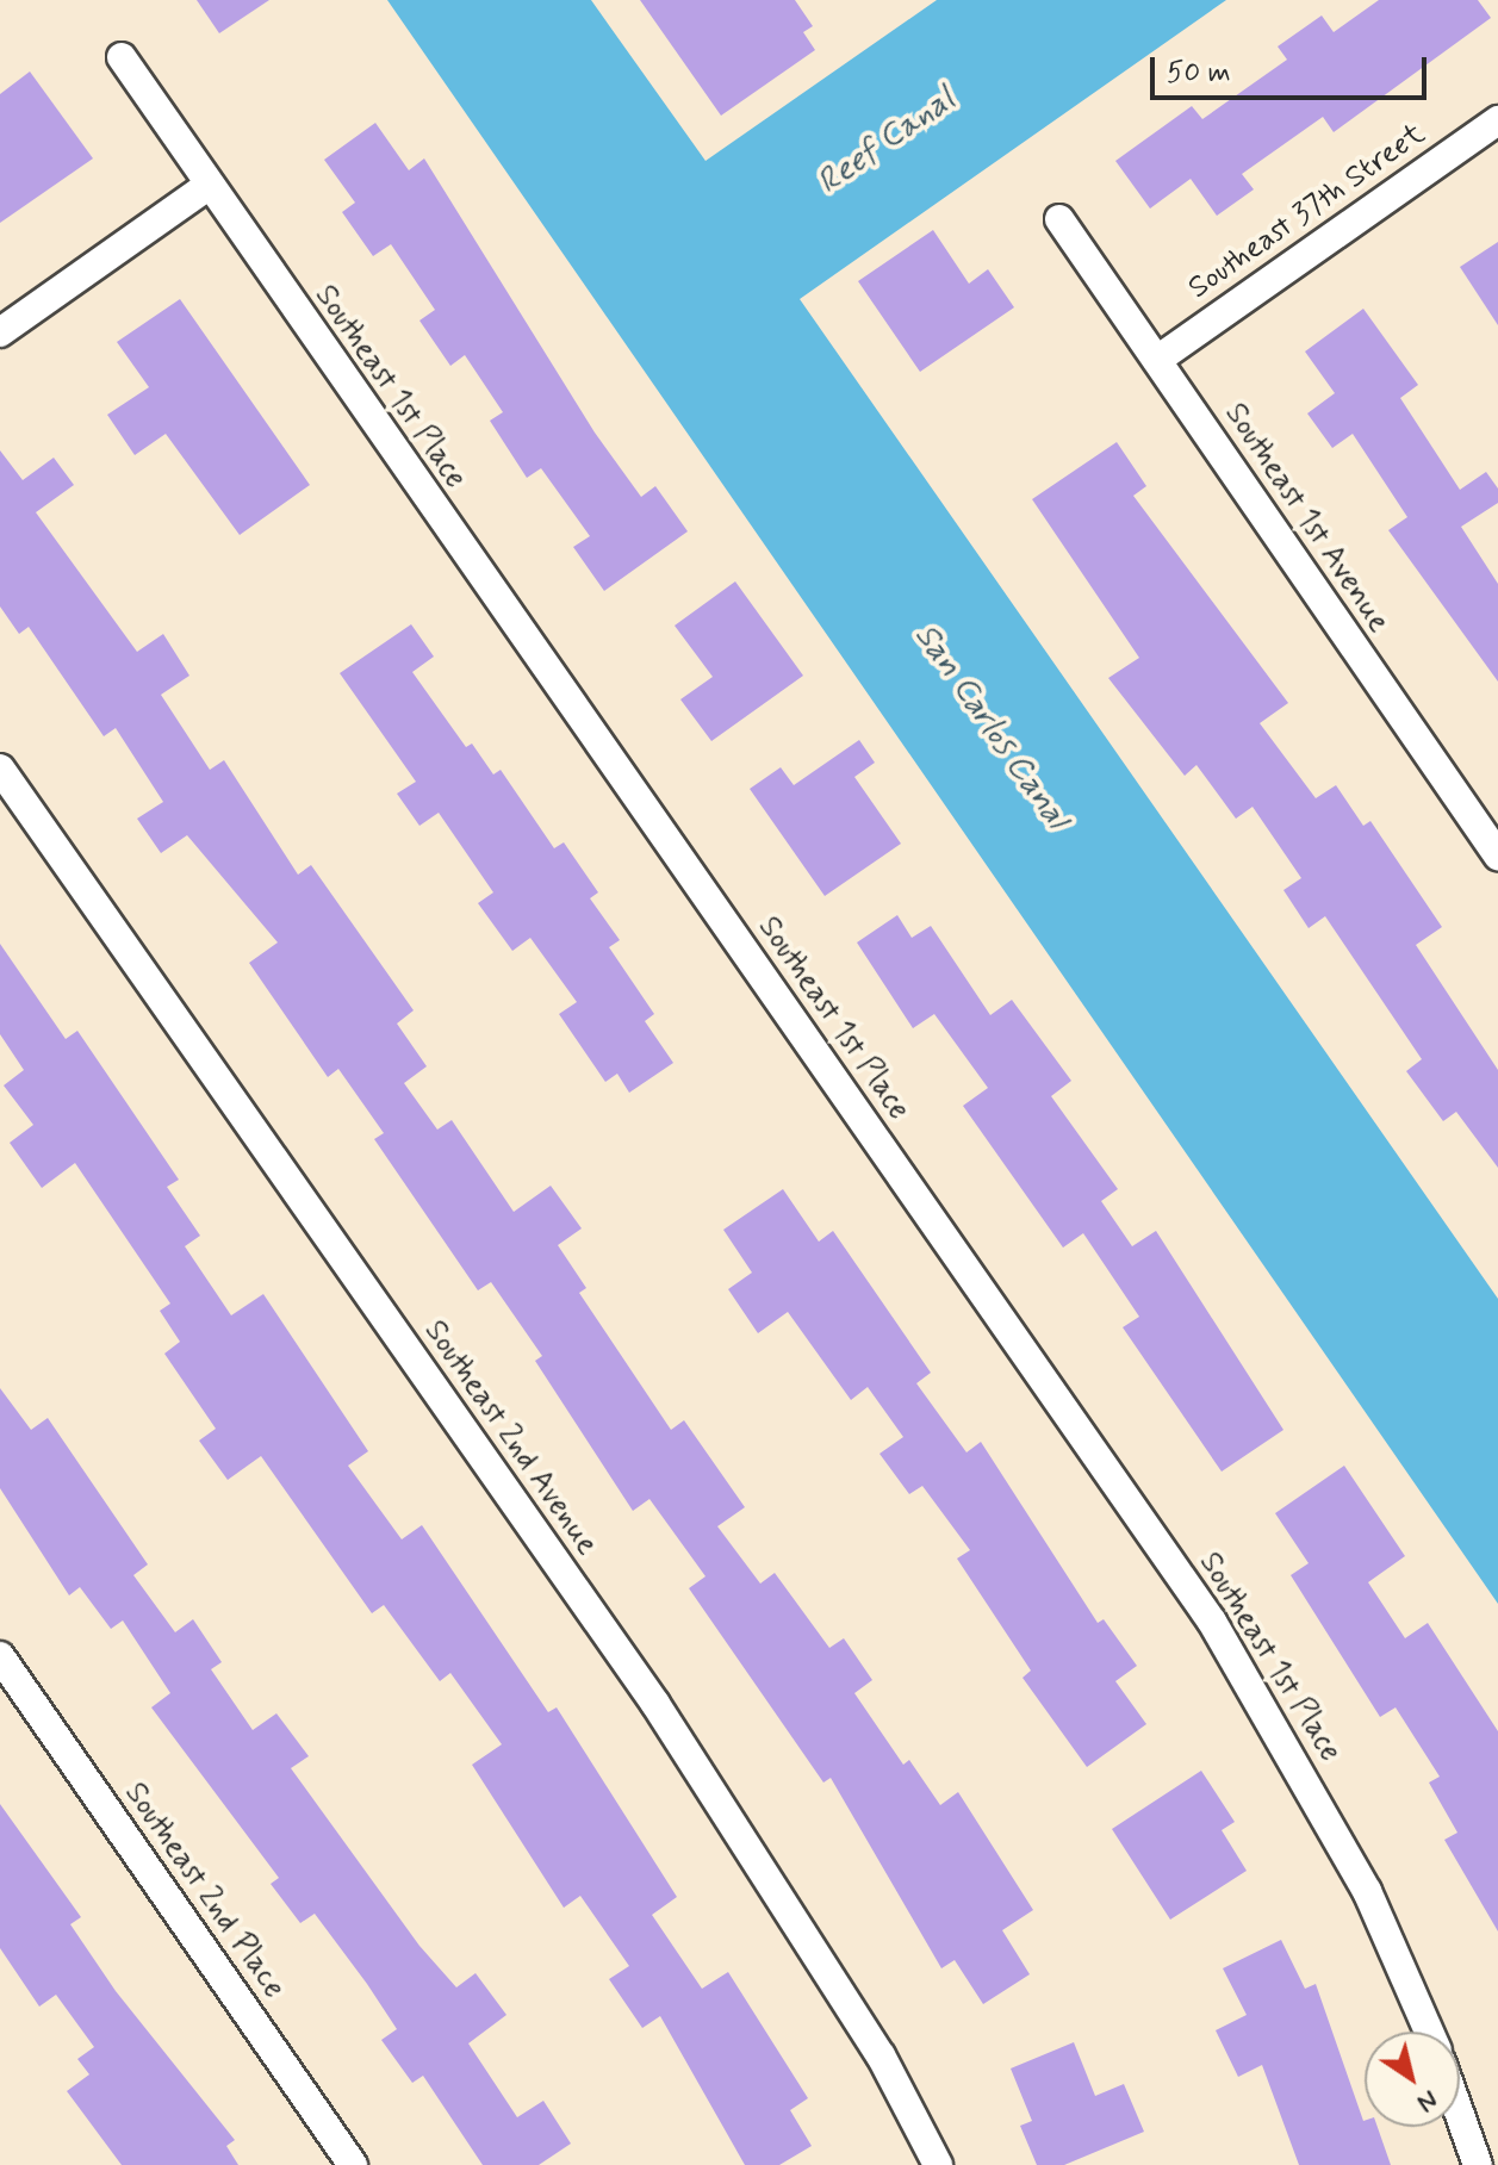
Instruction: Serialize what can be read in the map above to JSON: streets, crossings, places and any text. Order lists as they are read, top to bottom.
{
  "streets": {
    "street": [
      "Southeast 37th Street",
      "Southeast 1st Place",
      "Southeast 1st Avenue",
      "Southeast 2nd Avenue",
      "Southeast 2nd Place"
    ]
  },
  "crossings": [
    ["Southeast 37th Street", "Southeast 1st Avenue"]
  ],
  "water": ["Reef Canal", "San Carlos Canal"],
  "scale_bar": "50 m",
  "north": "bottom right"
}
